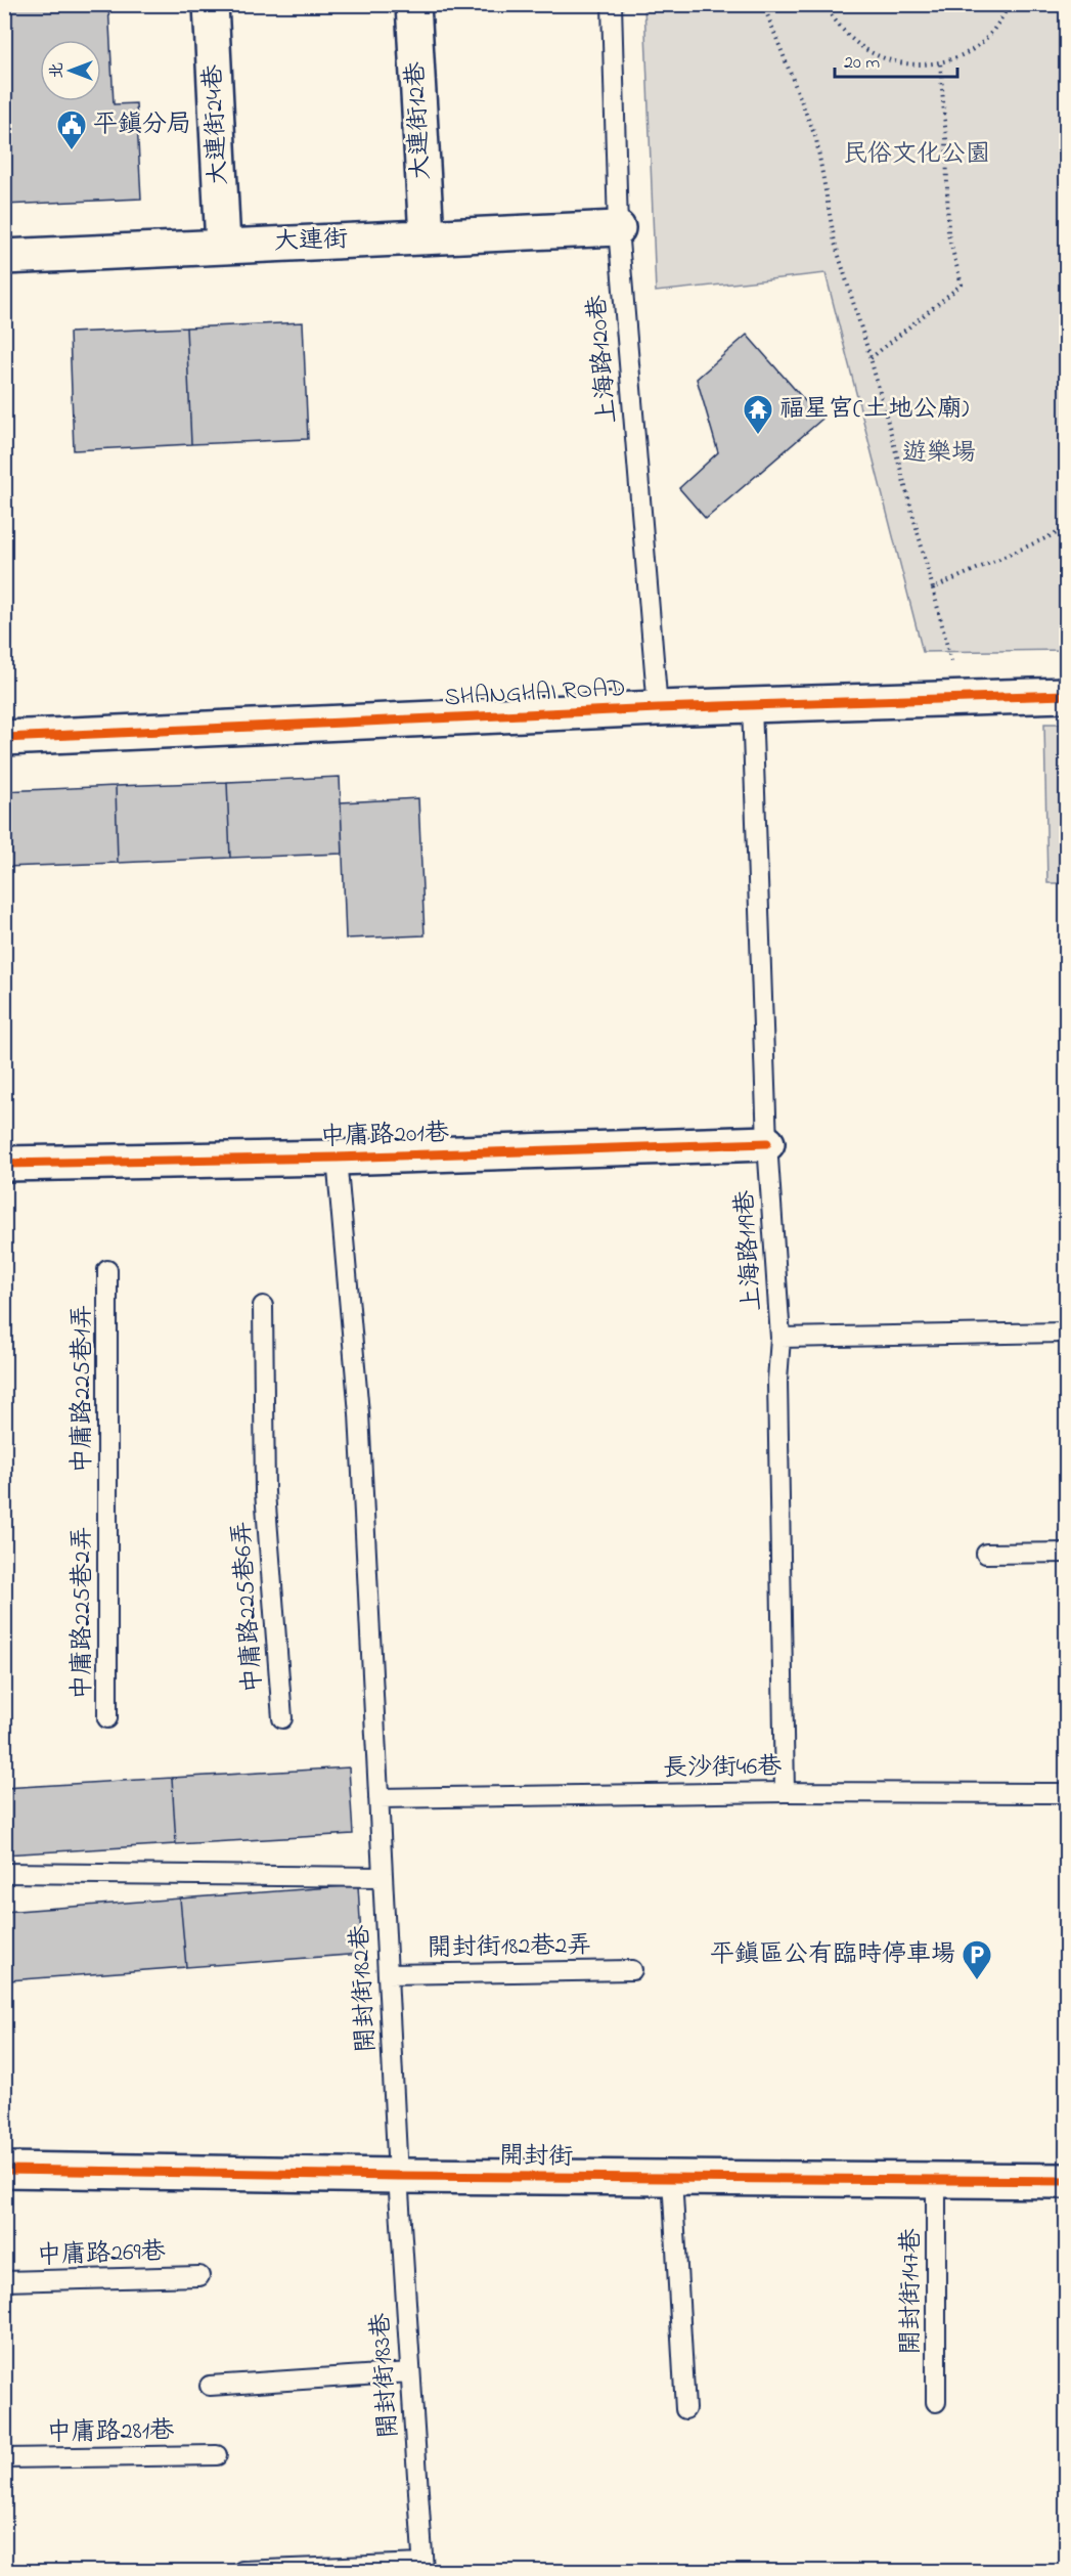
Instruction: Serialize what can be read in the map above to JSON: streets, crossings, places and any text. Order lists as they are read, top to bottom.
{
  "streets": {
    "street": [
      "大連街12巷",
      "大連街24巷",
      "大連街",
      "SHANGHAI ROAD",
      "中庸路201巷",
      "開封街"
    ],
    "lane": [
      "上海路120巷",
      "上海路119巷",
      "中庸路225巷1弄",
      "中庸路225巷6弄",
      "中庸路225巷2弄",
      "長沙街46巷",
      "開封街182巷2弄",
      "開封街182巷",
      "中庸路269巷",
      "開封街147巷",
      "開封街183巷",
      "中庸路281巷"
    ]
  },
  "crossings": [
    ["大連街12巷", "大連街"],
    ["大連街24巷", "大連街"],
    ["大連街", "上海路120巷"],
    ["上海路120巷", "SHANGHAI ROAD"],
    ["SHANGHAI ROAD", "上海路119巷"],
    ["中庸路201巷", "上海路119巷"],
    ["中庸路201巷", "開封街182巷"],
    ["上海路119巷", "長沙街46巷"],
    ["中庸路225巷1弄", "中庸路225巷2弄"],
    ["長沙街46巷", "開封街182巷"],
    ["開封街182巷2弄", "開封街182巷"],
    ["開封街182巷", "開封街"],
    ["開封街182巷", "開封街183巷"],
    ["開封街", "開封街147巷"],
    ["開封街", "開封街183巷"]
  ],
  "parks": ["民俗文化公園", "遊樂場"],
  "places": {
    "public building": ["平鎮分局"],
    "temple": ["福星宮(土地公廟)"],
    "parking": ["平鎮區公有臨時停車場"]
  },
  "scale_bar": "20 m",
  "north": "left"
}
